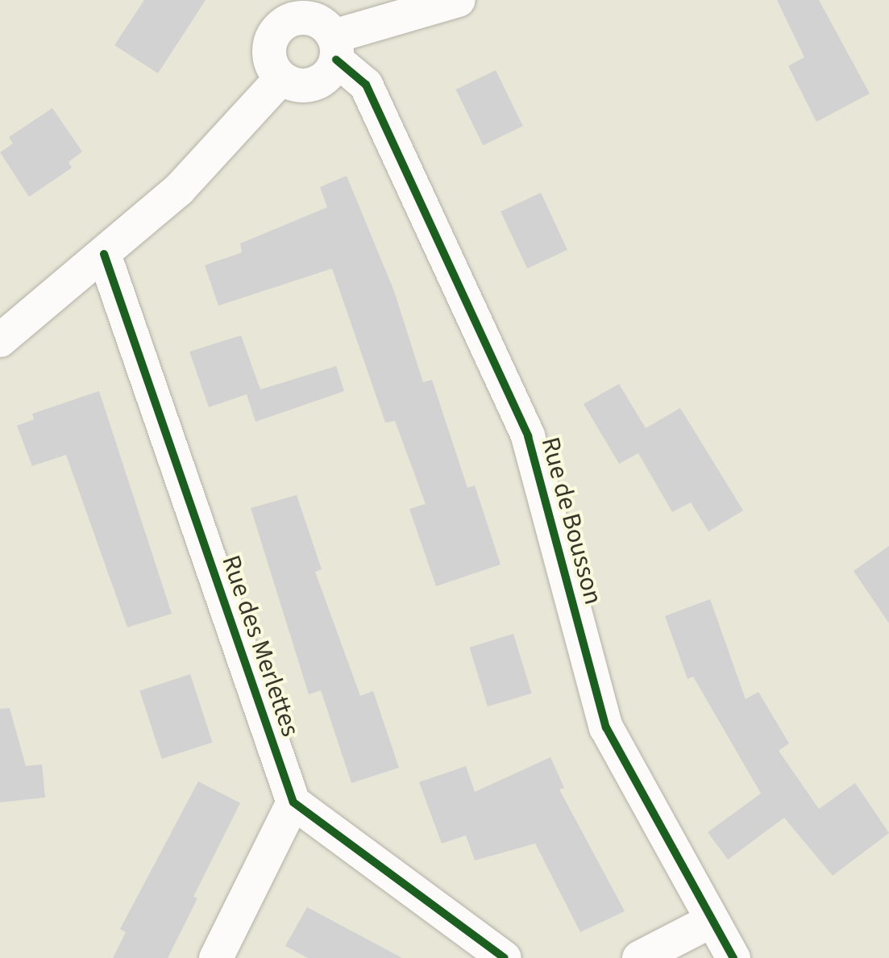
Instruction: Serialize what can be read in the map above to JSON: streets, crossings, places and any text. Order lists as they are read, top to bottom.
{
  "streets": {
    "street": ["Rue de Bousson", "Rue des Merlettes"]
  }
}
